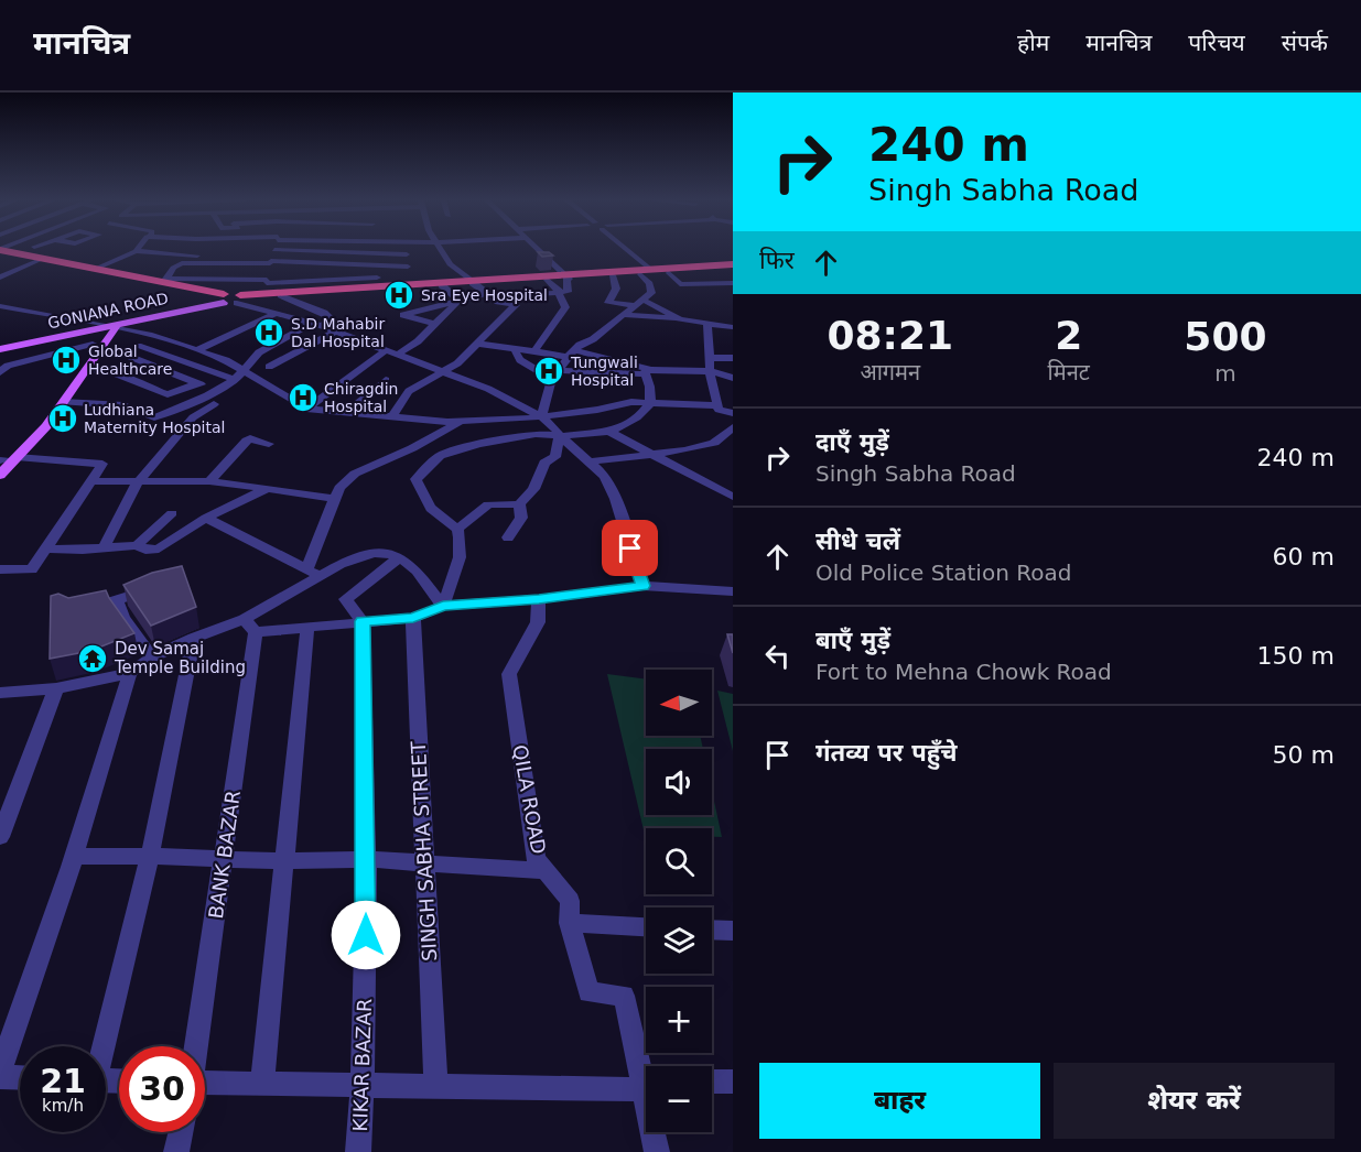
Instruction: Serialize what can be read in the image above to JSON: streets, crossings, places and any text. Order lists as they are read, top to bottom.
{
  "streets": {
    "main road": ["GONIANA ROAD"],
    "street": [
      "QILA ROAD",
      "SINGH SABHA STREET",
      "BANK BAZAR",
      "KIKAR BAZAR"
    ]
  },
  "places": {
    "hospital": [
      "Sra Eye Hospital",
      "S.D Mahabir Dal Hospital",
      "Global Healthcare",
      "Tungwali Hospital",
      "Chiragdin Hospital",
      "Ludhiana Maternity Hospital"
    ],
    "temple": ["Dev Samaj Temple Building"]
  },
  "north": "left",
  "page": {
    "header": "मानचित्र",
    "nav": [
      "होम",
      "मानचित्र",
      "परिचय",
      "संपर्क"
    ],
    "turn": ["240 m", "Singh Sabha Road"],
    "then": "फिर",
    "eta": [
      "08:21",
      "आगमन",
      "2",
      "मिनट",
      "500",
      "m"
    ],
    "list": [
      {
        "name": "दाएँ मुड़ें",
        "note": "Singh Sabha Road",
        "value": "240 m"
      },
      {
        "name": "सीधे चलें",
        "note": "Old Police Station Road",
        "value": "60 m"
      },
      {
        "name": "बाएँ मुड़ें",
        "note": "Fort to Mehna Chowk Road",
        "value": "150 m"
      },
      {
        "name": "गंतव्य पर पहुँचे",
        "value": "50 m"
      }
    ],
    "map_buttons": ["+", "−"],
    "speed": "21 km/h",
    "limit": "30",
    "buttons": ["बाहर", "शेयर करें"]
  }
}
